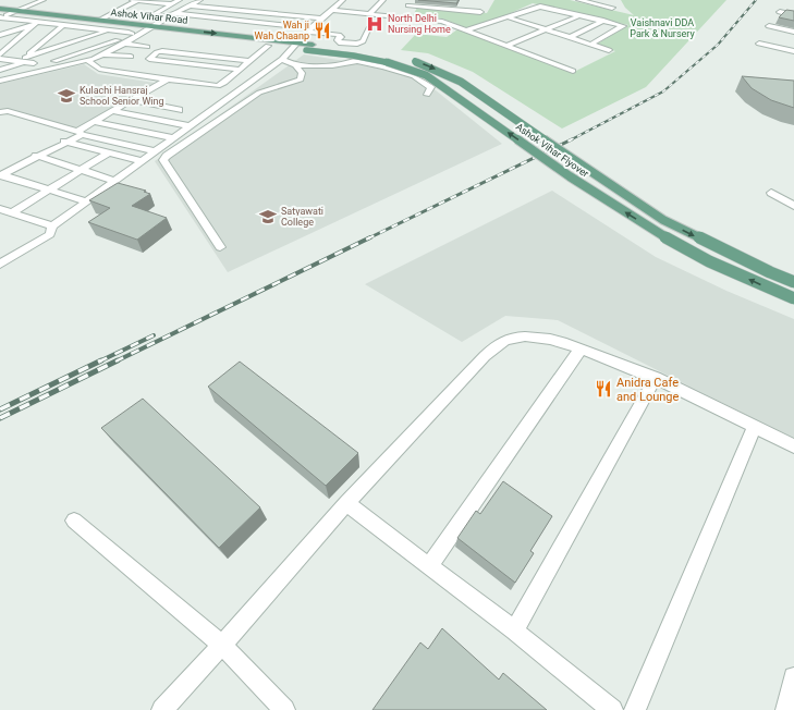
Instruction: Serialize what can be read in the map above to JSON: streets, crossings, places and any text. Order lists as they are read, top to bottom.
{
  "streets": {
    "main road": ["Ashok Vihar Road", "Ashok Vihar Flyover"]
  },
  "crossings": [
    ["Ashok Vihar Road", "Ashok Vihar Flyover"]
  ],
  "parks": ["Vaishnavi DDA Park & Nursery"],
  "places": {
    "hospital": ["North Delhi Nursing Home"],
    "restaurant": ["Wah ji Wah Chaanp", "Anidra Cafe and Lounge"],
    "school or university": ["Kulachi Hansraj School Senior Wing", "Satyawati College"]
  }
}
